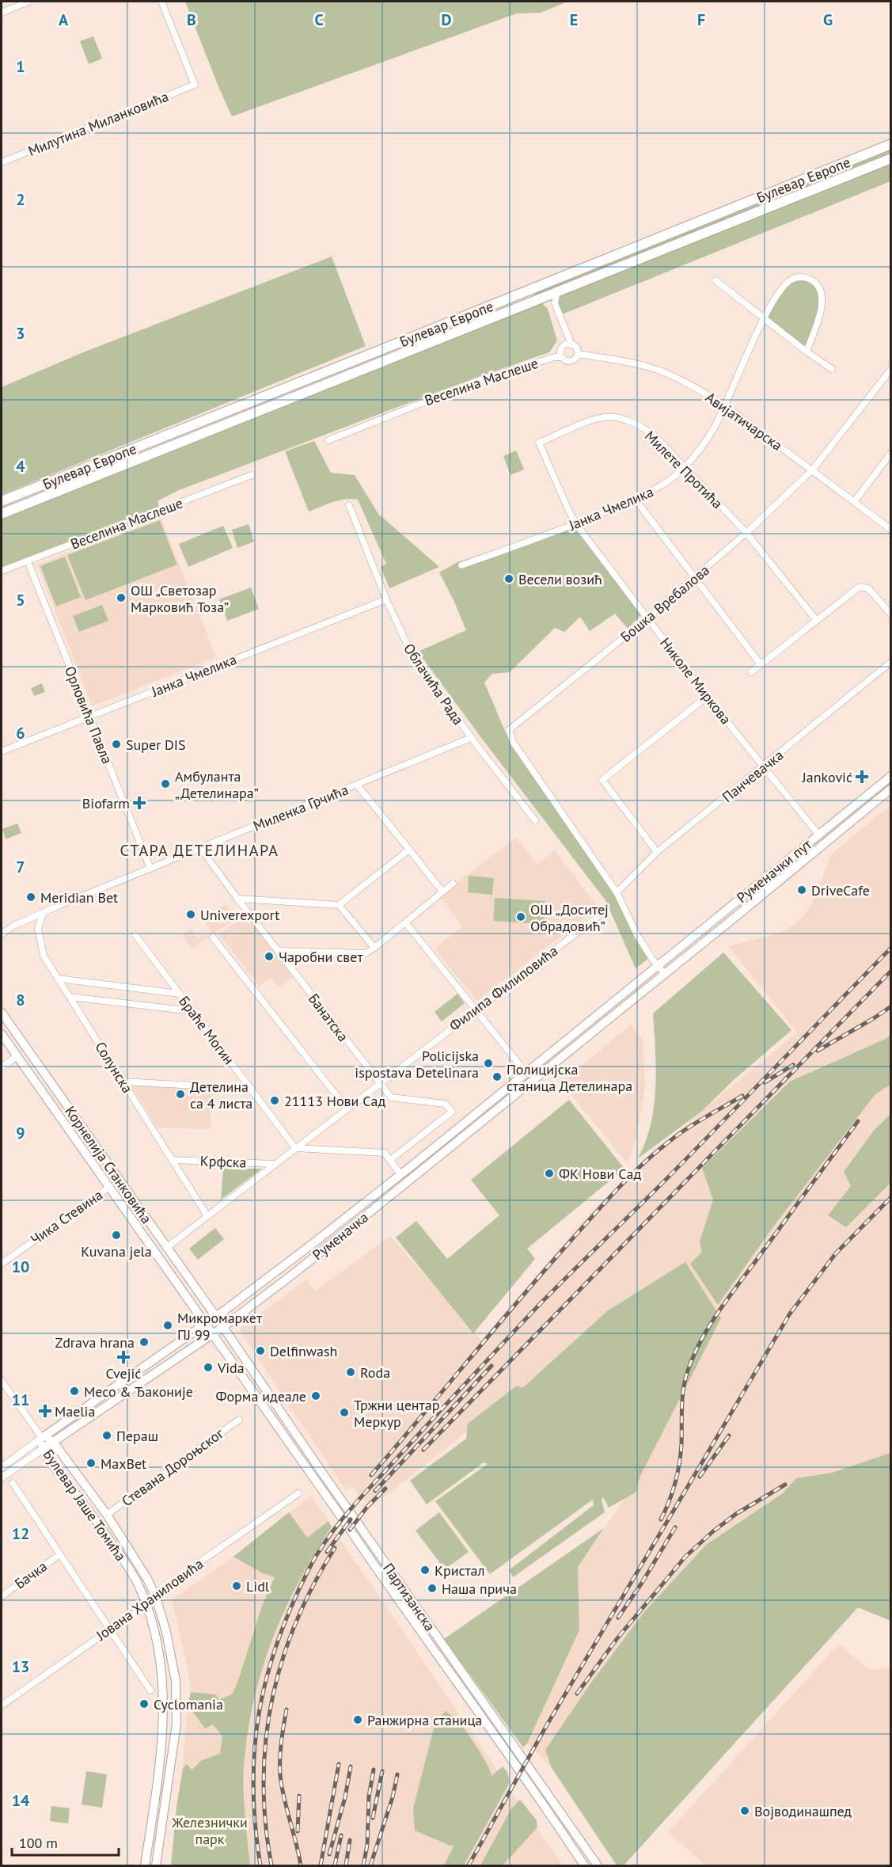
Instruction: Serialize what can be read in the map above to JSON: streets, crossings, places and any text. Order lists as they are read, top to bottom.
{
  "streets": {
    "main road": [
      "Булевар Европе",
      "Руменачки пут",
      "Корнелија Станковића",
      "Руменачка",
      "Булевар Јаше Томића",
      "Партизанска"
    ],
    "street": [
      "Милутина Миланковића",
      "Веселина Маслеше",
      "Авијатичарска",
      "Милете Протића",
      "Јанка Чмелика",
      "Бошка Вребалова",
      "Николе Миркова",
      "Облачића Рада",
      "Орловића Павла",
      "Панчевачка",
      "Миленка Грчића",
      "Филипа Филиповића",
      "Банатска",
      "Браће Могин",
      "Солунска",
      "Крфска",
      "Чика Стевина",
      "Стевана Дороњског",
      "Бачка",
      "Јована Храниловића"
    ]
  },
  "crossings": [
    ["Веселина Маслеше", "Авијатичарска"],
    ["Веселина Маслеше", "Орловића Павла"],
    ["Авијатичарска", "Јанка Чмелика"],
    ["Авијатичарска", "Бошка Вребалова"],
    ["Милете Протића", "Јанка Чмелика"],
    ["Милете Протића", "Бошка Вребалова"],
    ["Милете Протића", "Николе Миркова"],
    ["Јанка Чмелика", "Николе Миркова"],
    ["Јанка Чмелика", "Облачића Рада"],
    ["Јанка Чмелика", "Орловића Павла"],
    ["Бошка Вребалова", "Николе Миркова"],
    ["Бошка Вребалова", "Панчевачка"],
    ["Николе Миркова", "Панчевачка"],
    ["Николе Миркова", "Руменачки пут"],
    ["Облачића Рада", "Миленка Грчића"],
    ["Орловића Павла", "Миленка Грчића"],
    ["Миленка Грчића", "Банатска"],
    ["Миленка Грчића", "Солунска"],
    ["Руменачки пут", "Руменачка"],
    ["Филипа Филиповића", "Банатска"],
    ["Филипа Филиповића", "Браће Могин"],
    ["Филипа Филиповића", "Солунска"],
    ["Филипа Филиповића", "Крфска"],
    ["Филипа Филиповића", "Корнелија Станковића"],
    ["Солунска", "Крфска"],
    ["Корнелија Станковића", "Чика Стевина"],
    ["Корнелија Станковића", "Руменачка"],
    ["Корнелија Станковића", "Партизанска"],
    ["Руменачка", "Булевар Јаше Томића"],
    ["Руменачка", "Партизанска"],
    ["Стевана Дороњског", "Булевар Јаше Томића"],
    ["Булевар Јаше Томића", "Јована Храниловића"]
  ],
  "districts": ["СТАРА ДЕТЕЛИНАРА"],
  "parks": ["Железнички парк"],
  "places": {
    "other": [
      "Весели возић",
      "ОШ „Светозар Марковић Тоза”",
      "Super DIS",
      "Амбуланта „Детелинара”",
      "DriveCafe",
      "Meridian Bet",
      "Univerexport",
      "ОШ „Доситеј Обрадовић”",
      "Чаробни свет",
      "Policijska ispostava Detelinara",
      "Полицијска станица Детелинара",
      "Детелина са 4 листа",
      "21113 Нови Сад",
      "ФК Нови Сад",
      "Kuvana jela",
      "Микромаркет ПЈ 99",
      "Zdrava hrana",
      "Delfinwash",
      "Vida",
      "Roda",
      "Месо & Ђаконије",
      "Форма идеале",
      "Тржни центар Меркур",
      "Пераш",
      "MaxBet",
      "Кристал",
      "Lidl",
      "Наша прича",
      "Cyclomania",
      "Ранжирна станица",
      "Војводинашпед"
    ],
    "health": [
      "Janković",
      "Biofarm",
      "Cvejić",
      "Maelia"
    ]
  },
  "scale_bar": "100 m",
  "grid": {
    "columns": [
      "A",
      "B",
      "C",
      "D",
      "E",
      "F",
      "G"
    ],
    "rows": [
      "1",
      "2",
      "3",
      "4",
      "5",
      "6",
      "7",
      "8",
      "9",
      "10",
      "11",
      "12",
      "13",
      "14"
    ]
  }
}
